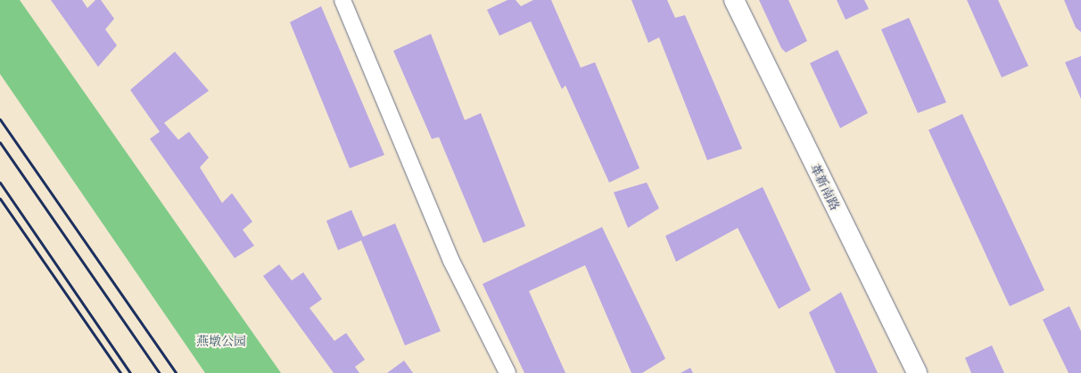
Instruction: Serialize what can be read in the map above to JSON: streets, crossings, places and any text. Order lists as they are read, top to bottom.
{
  "streets": {
    "street": ["革新南路"]
  },
  "parks": ["燕墩公园"]
}
